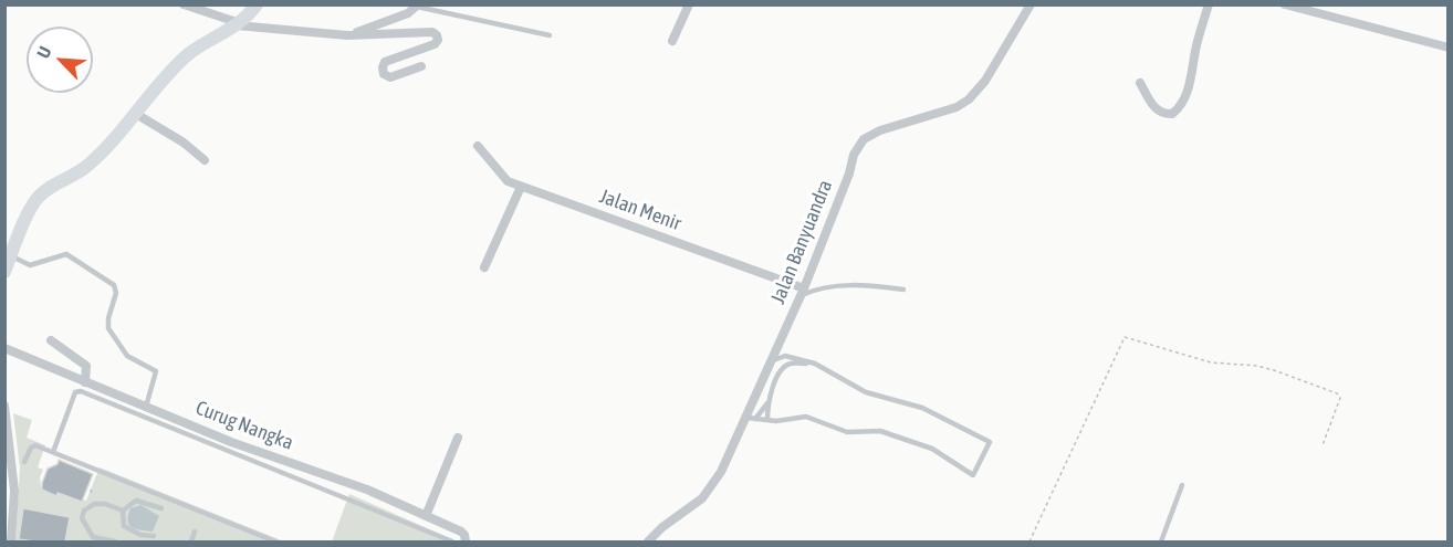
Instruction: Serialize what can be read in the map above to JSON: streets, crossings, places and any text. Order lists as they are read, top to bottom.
{
  "streets": {
    "street": ["Jalan Menir", "Jalan Banyuandra", "Curug Nangka"]
  },
  "crossings": [
    ["Jalan Menir", "Jalan Banyuandra"]
  ],
  "north": "top left"
}
